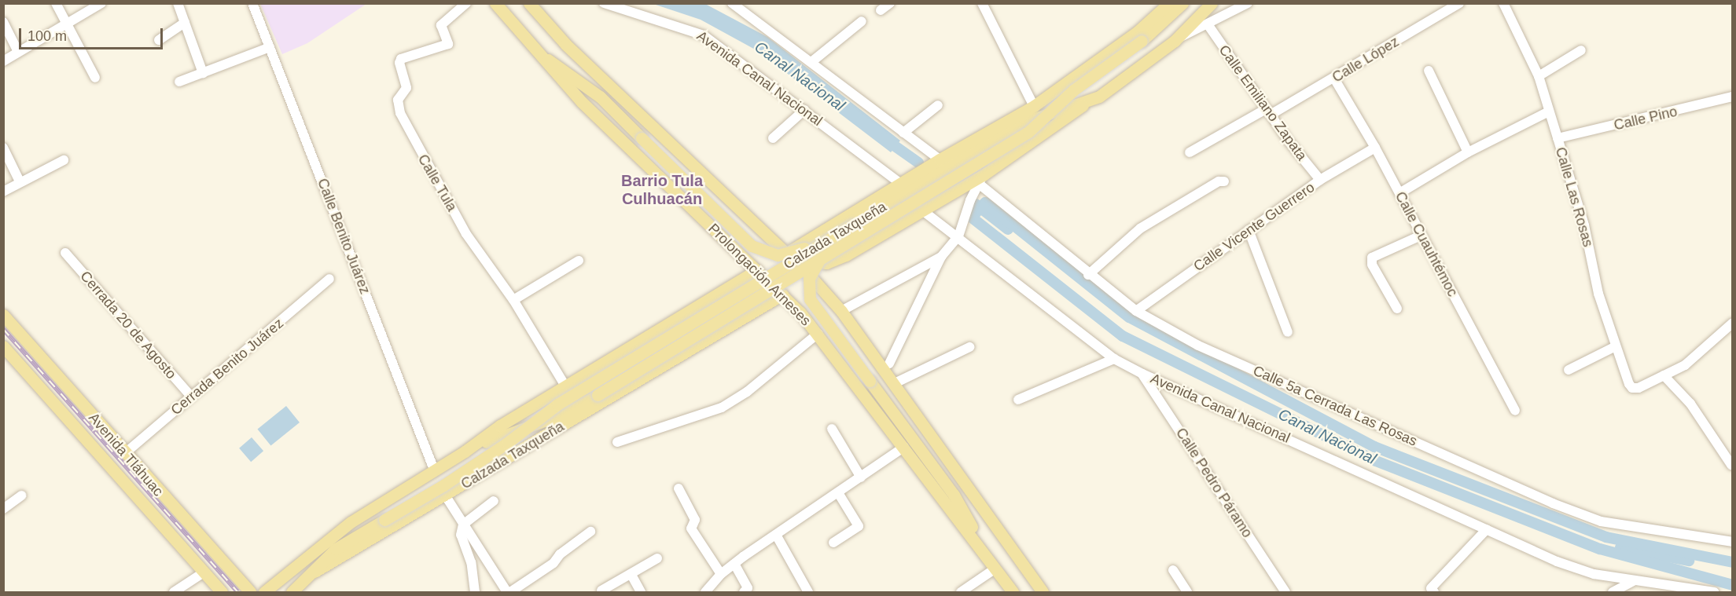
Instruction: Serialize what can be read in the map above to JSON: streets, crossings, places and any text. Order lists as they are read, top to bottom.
{
  "streets": {
    "main road": ["Calzada Taxqueña", "Prolongación Arneses", "Avenida Tláhuac"],
    "street": [
      "Calle López",
      "Avenida Canal Nacional",
      "Calle Emiliano Zapata",
      "Calle Pino",
      "Calle Tula",
      "Calle Las Rosas",
      "Calle Vicente Guerrero",
      "Calle Benito Juárez",
      "Calle Cuauhtémoc",
      "Cerrada 20 de Agosto",
      "Cerrada Benito Juárez",
      "Calle 5a Cerrada Las Rosas",
      "Calle Pedro Páramo"
    ]
  },
  "crossings": [
    ["Calle López", "Calle Emiliano Zapata"],
    ["Calle López", "Calle Cuauhtémoc"],
    ["Avenida Canal Nacional", "Calzada Taxqueña"],
    ["Avenida Canal Nacional", "Calle Pedro Páramo"],
    ["Calle Emiliano Zapata", "Calle Vicente Guerrero"],
    ["Calle Pino", "Calle Las Rosas"],
    ["Calle Tula", "Calzada Taxqueña"],
    ["Calle Vicente Guerrero", "Calle Cuauhtémoc"],
    ["Calle Vicente Guerrero", "Calle 5a Cerrada Las Rosas"],
    ["Calzada Taxqueña", "Calle Benito Juárez"],
    ["Calzada Taxqueña", "Prolongación Arneses"],
    ["Calzada Taxqueña", "Calle 5a Cerrada Las Rosas"],
    ["Cerrada 20 de Agosto", "Cerrada Benito Juárez"],
    ["Cerrada Benito Juárez", "Avenida Tláhuac"]
  ],
  "districts": ["Barrio Tula Culhuacán"],
  "water": ["Canal Nacional"],
  "scale_bar": "100 m"
}
